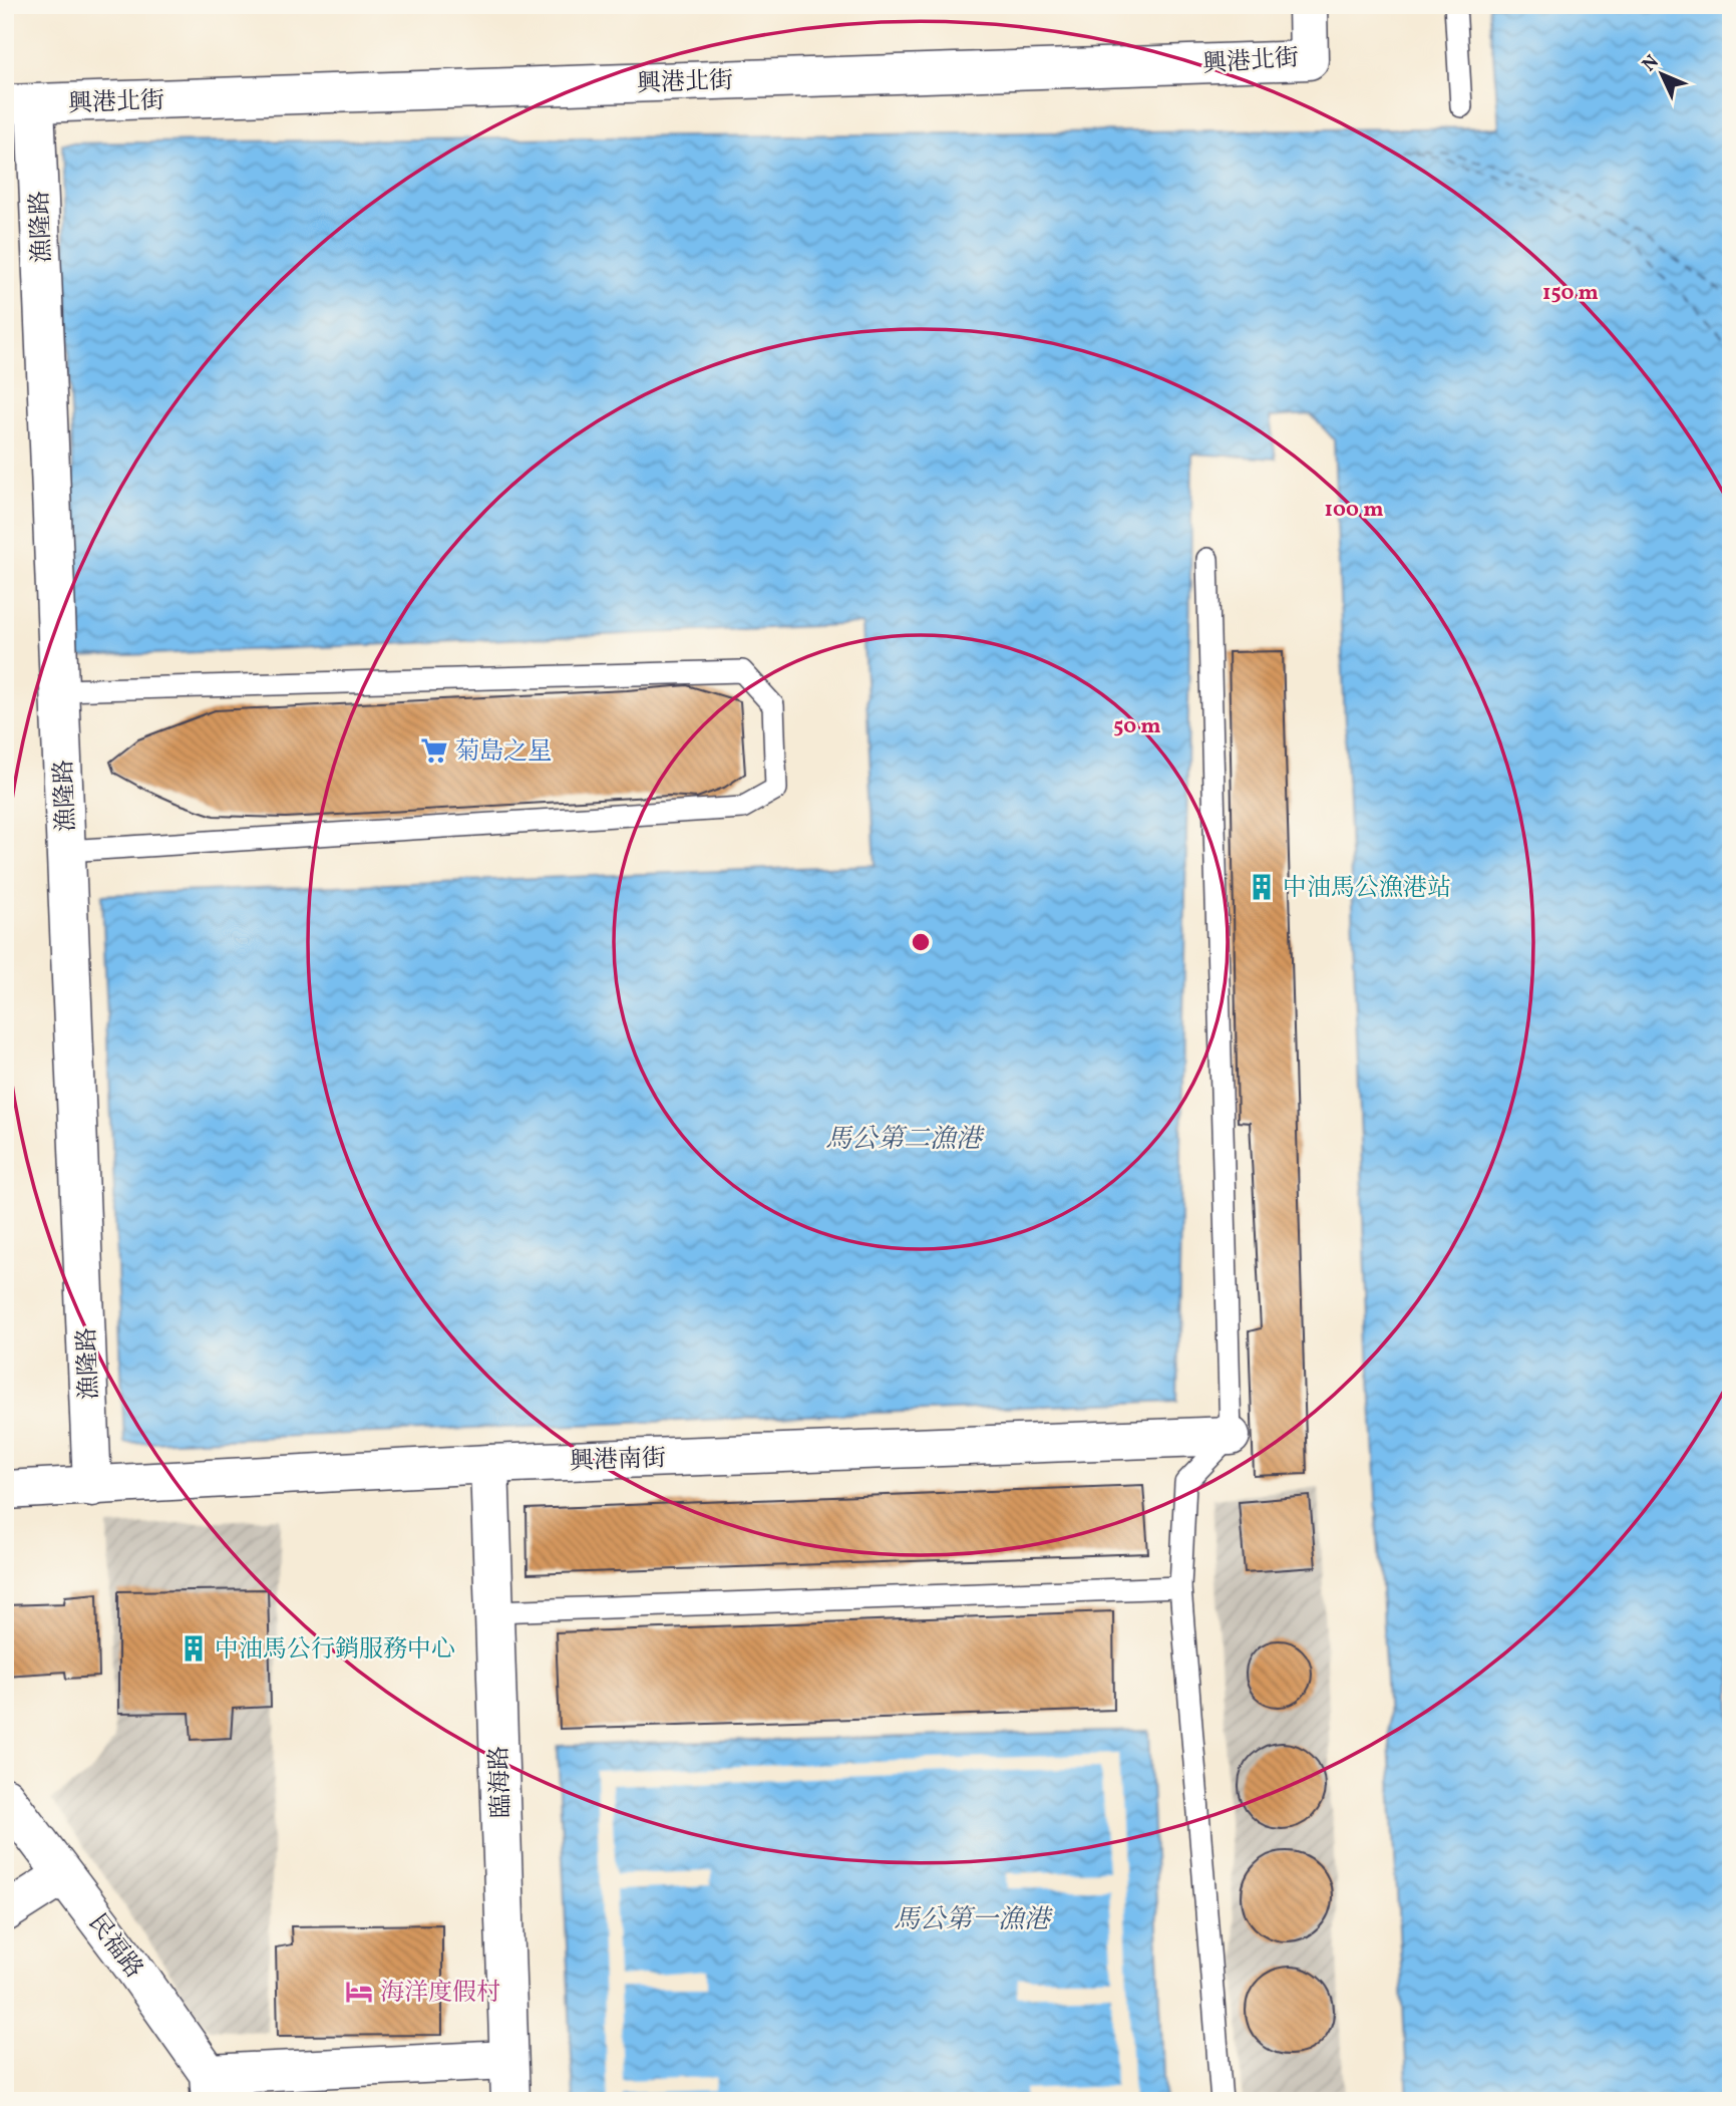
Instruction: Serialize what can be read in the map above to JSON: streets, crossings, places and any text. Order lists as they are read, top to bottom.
{
  "streets": {
    "street": [
      "興港北街",
      "漁隆路",
      "興港南街",
      "臨海路",
      "民福路"
    ]
  },
  "crossings": [
    ["興港北街", "漁隆路"],
    ["漁隆路", "興港南街"],
    ["興港南街", "臨海路"]
  ],
  "water": ["馬公第二漁港", "馬公第一漁港"],
  "places": {
    "supermarket": ["菊島之星"],
    "building": ["中油馬公漁港站", "中油馬公行銷服務中心"],
    "hotel": ["海洋度假村"]
  },
  "north": "top left",
  "rings": ["150 m", "100 m", "50 m"]
}
